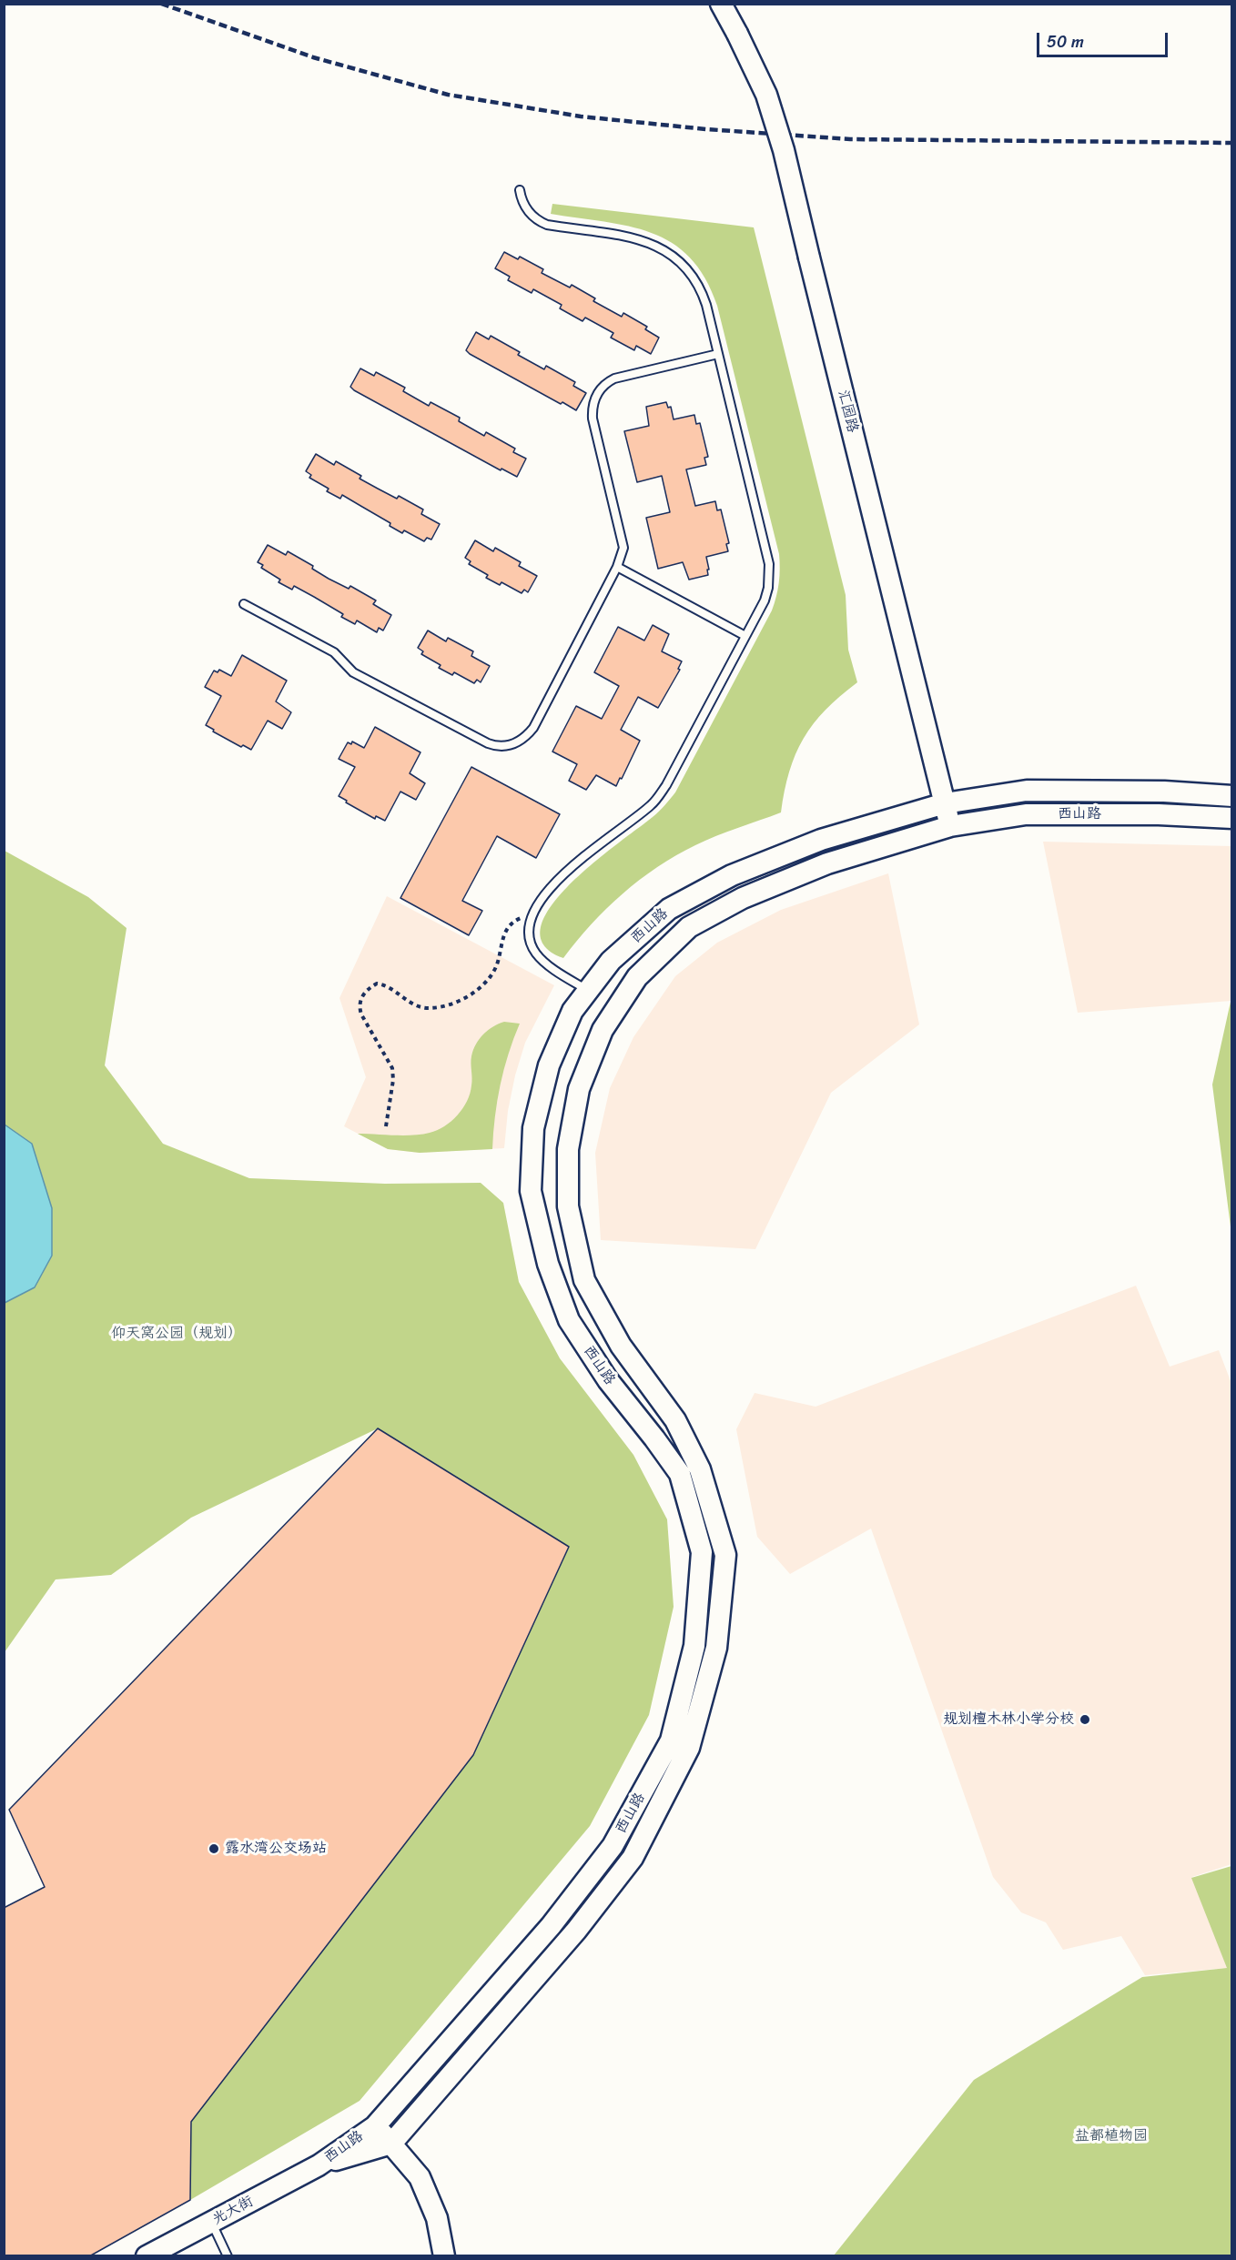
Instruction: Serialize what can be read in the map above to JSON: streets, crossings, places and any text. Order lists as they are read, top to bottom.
{
  "streets": {
    "main road": ["汇园路", "西山路", "光大街"]
  },
  "crossings": [
    ["汇园路", "西山路"],
    ["西山路", "光大街"]
  ],
  "parks": ["仰天窝公园（规划）", "盐都植物园"],
  "places": ["规划檀木林小学分校", "露水湾公交场站"],
  "scale_bar": "50 m"
}
